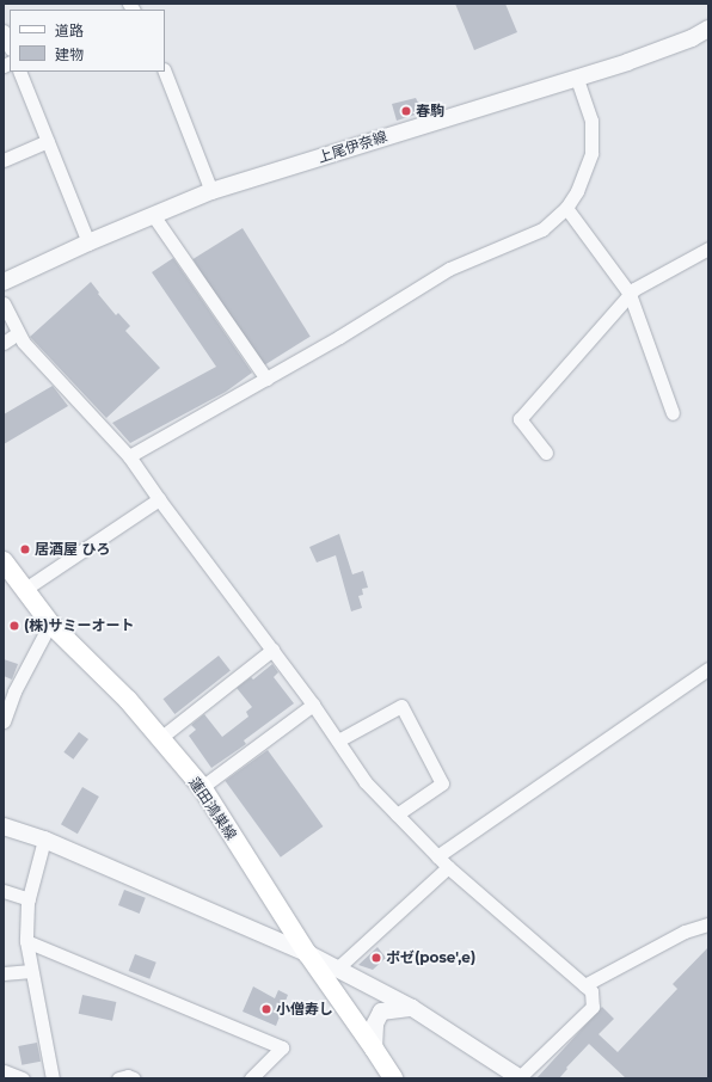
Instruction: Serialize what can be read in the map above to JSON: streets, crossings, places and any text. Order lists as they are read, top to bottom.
{
  "streets": {
    "main road": ["蓮田鴻巣線"],
    "street": ["上尾伊奈線"]
  },
  "places": [
    "春駒",
    "居酒屋 ひろ",
    "(株)サミーオート",
    "ポゼ(pose',e)",
    "小僧寿し"
  ],
  "legend": ["道路", "建物"]
}
